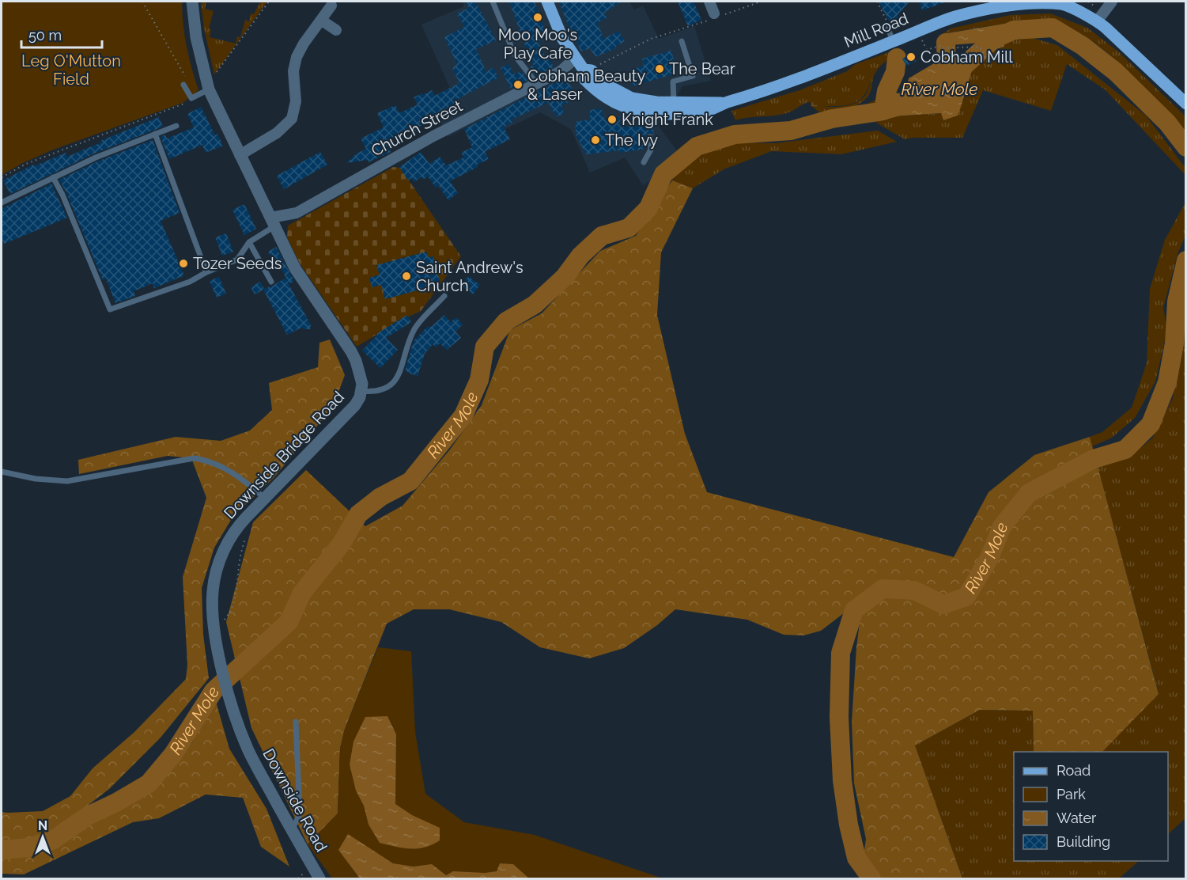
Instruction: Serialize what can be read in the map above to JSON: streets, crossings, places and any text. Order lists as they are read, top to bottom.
{
  "streets": {
    "main road": ["Mill Road"],
    "street": ["Church Street", "Downside Bridge Road", "Downside Road"]
  },
  "crossings": [
    ["Church Street", "Downside Bridge Road"],
    ["Downside Bridge Road", "Downside Road"]
  ],
  "water": ["River Mole"],
  "parks": ["Leg O'Mutton Field"],
  "places": [
    "Moo Moo's Play Cafe",
    "Cobham Mill",
    "The Bear",
    "Cobham Beauty & Laser",
    "Knight Frank",
    "The Ivy",
    "Tozer Seeds",
    "Saint Andrew's Church"
  ],
  "legend": [
    "Road",
    "Park",
    "Water",
    "Building"
  ],
  "scale_bar": "50 m",
  "north": "top"
}
